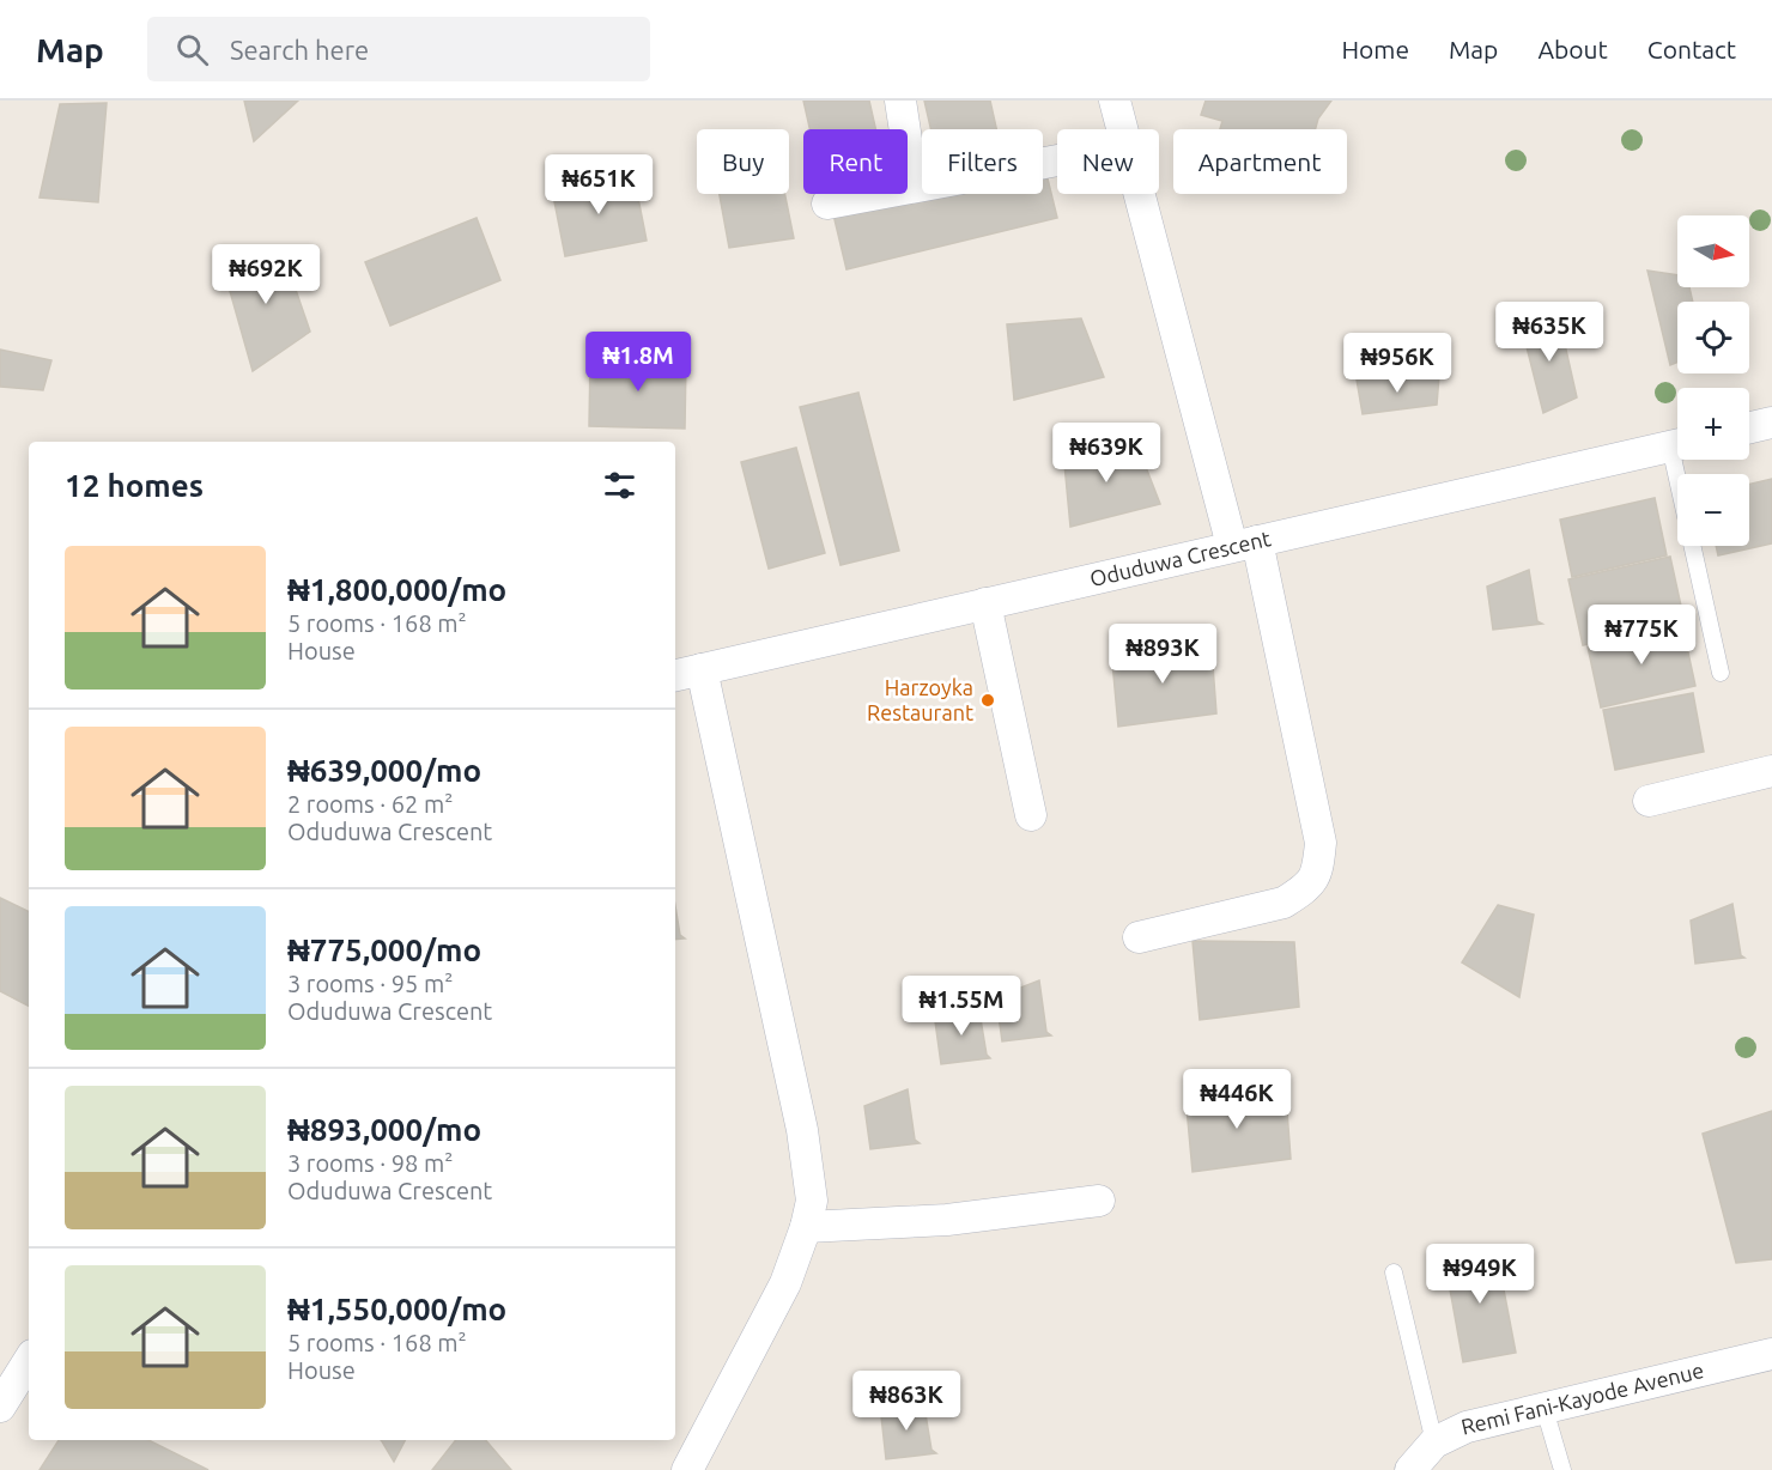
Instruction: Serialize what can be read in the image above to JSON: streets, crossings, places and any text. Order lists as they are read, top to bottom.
{
  "streets": {
    "street": ["Oduduwa Crescent", "Remi Fani-Kayode Avenue"]
  },
  "places": ["Harzoyka Restaurant"],
  "north": "right",
  "page": {
    "header": "Map",
    "search": "Search here",
    "nav": [
      "Home",
      "Map",
      "About",
      "Contact"
    ],
    "chip": [
      "Buy",
      "Rent",
      "Filters",
      "New",
      "Apartment"
    ],
    "price": [
      "₦651K",
      "₦692K",
      "₦635K",
      "₦1.8M",
      "₦956K",
      "₦639K",
      "₦775K",
      "₦893K",
      "₦1.55M",
      "₦446K",
      "₦949K",
      "₦863K"
    ],
    "map_buttons": ["+", "−"],
    "heading": "12 homes",
    "list": [
      {
        "name": "₦1,800,000/mo",
        "note": "5 rooms · 168 m² · House"
      },
      {
        "name": "₦639,000/mo",
        "note": "2 rooms · 62 m² · Oduduwa Crescent"
      },
      {
        "name": "₦775,000/mo",
        "note": "3 rooms · 95 m² · Oduduwa Crescent"
      },
      {
        "name": "₦893,000/mo",
        "note": "3 rooms · 98 m² · Oduduwa Crescent"
      },
      {
        "name": "₦1,550,000/mo",
        "note": "5 rooms · 168 m² · House"
      }
    ]
  }
}
